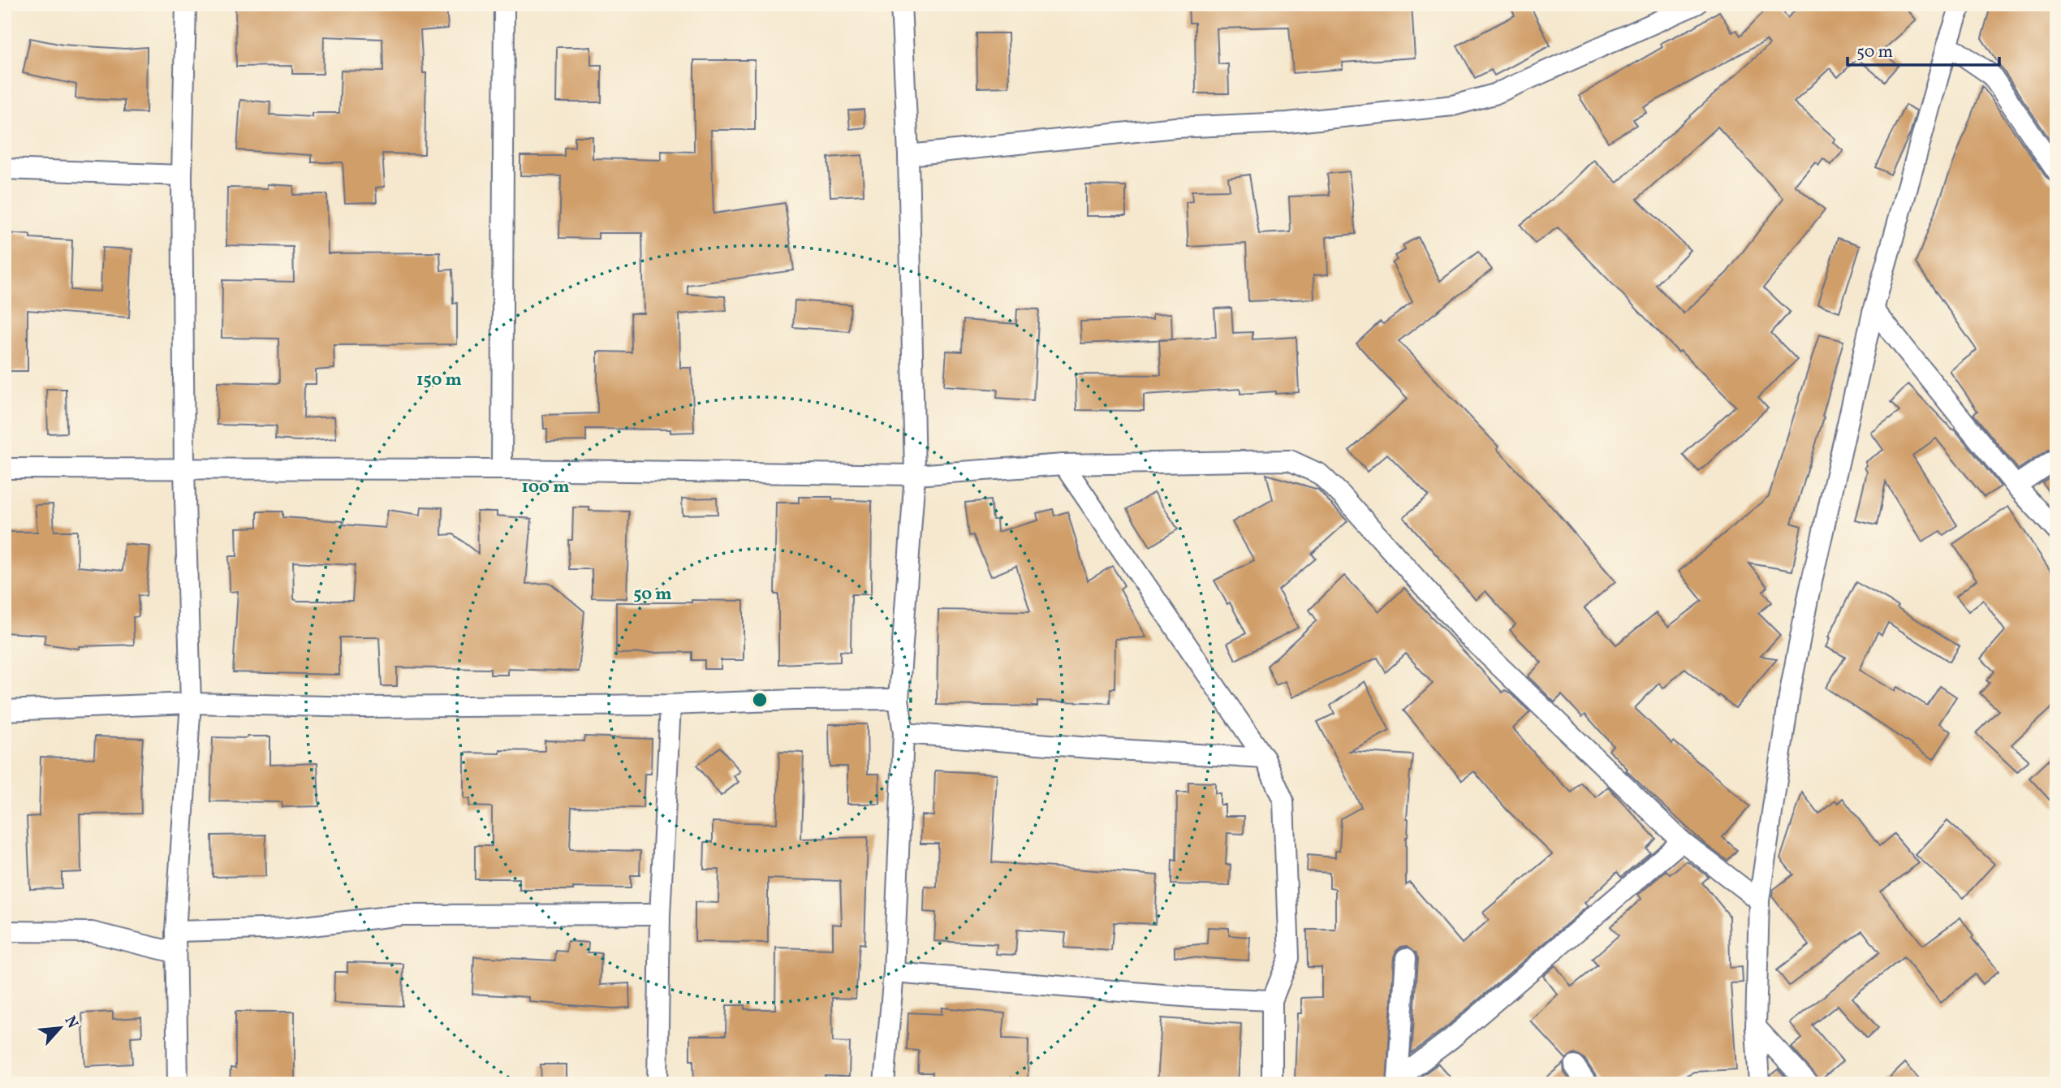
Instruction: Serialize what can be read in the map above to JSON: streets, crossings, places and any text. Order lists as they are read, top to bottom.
{
  "scale_bar": "50 m",
  "north": "top right",
  "rings": ["150 m", "100 m", "50 m"]
}
